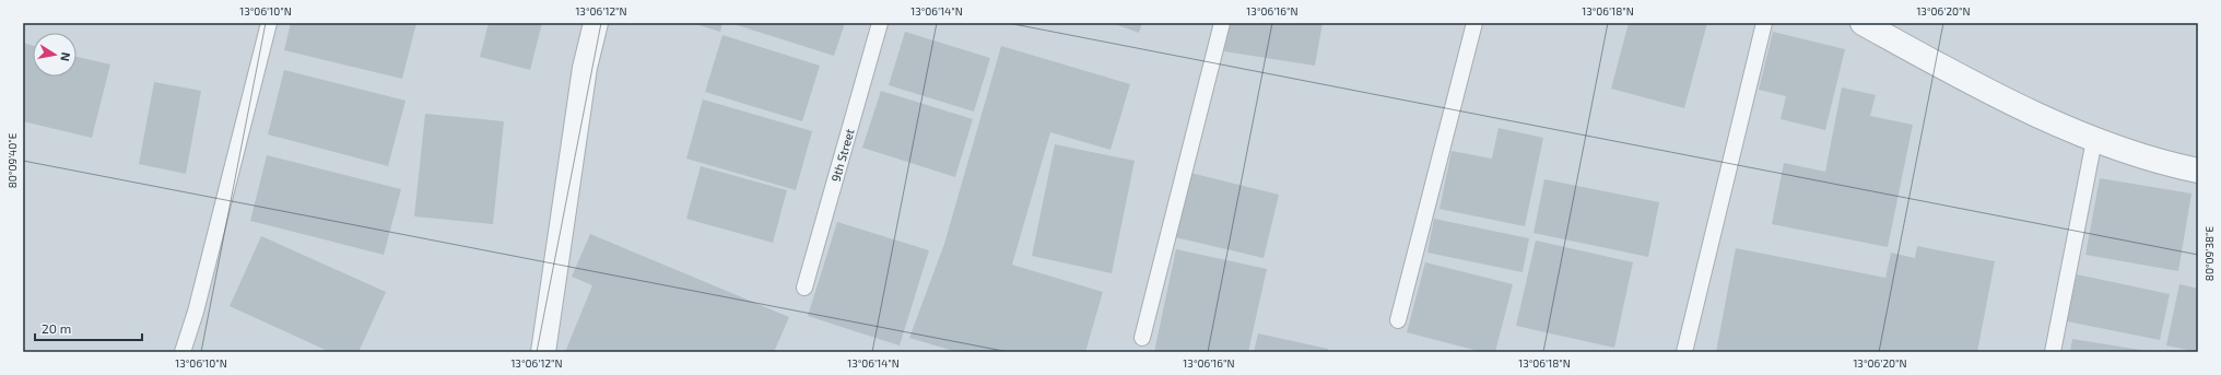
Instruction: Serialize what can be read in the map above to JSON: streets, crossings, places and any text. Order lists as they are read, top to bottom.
{
  "streets": {
    "lane": ["9th Street"]
  },
  "scale_bar": "20 m",
  "north": "right",
  "coordinates": [
    "13°06'10\"N",
    "13°06'12\"N",
    "13°06'14\"N",
    "13°06'16\"N",
    "13°06'18\"N",
    "13°06'20\"N",
    "80°09'40\"E",
    "80°09'38\"E"
  ]
}
